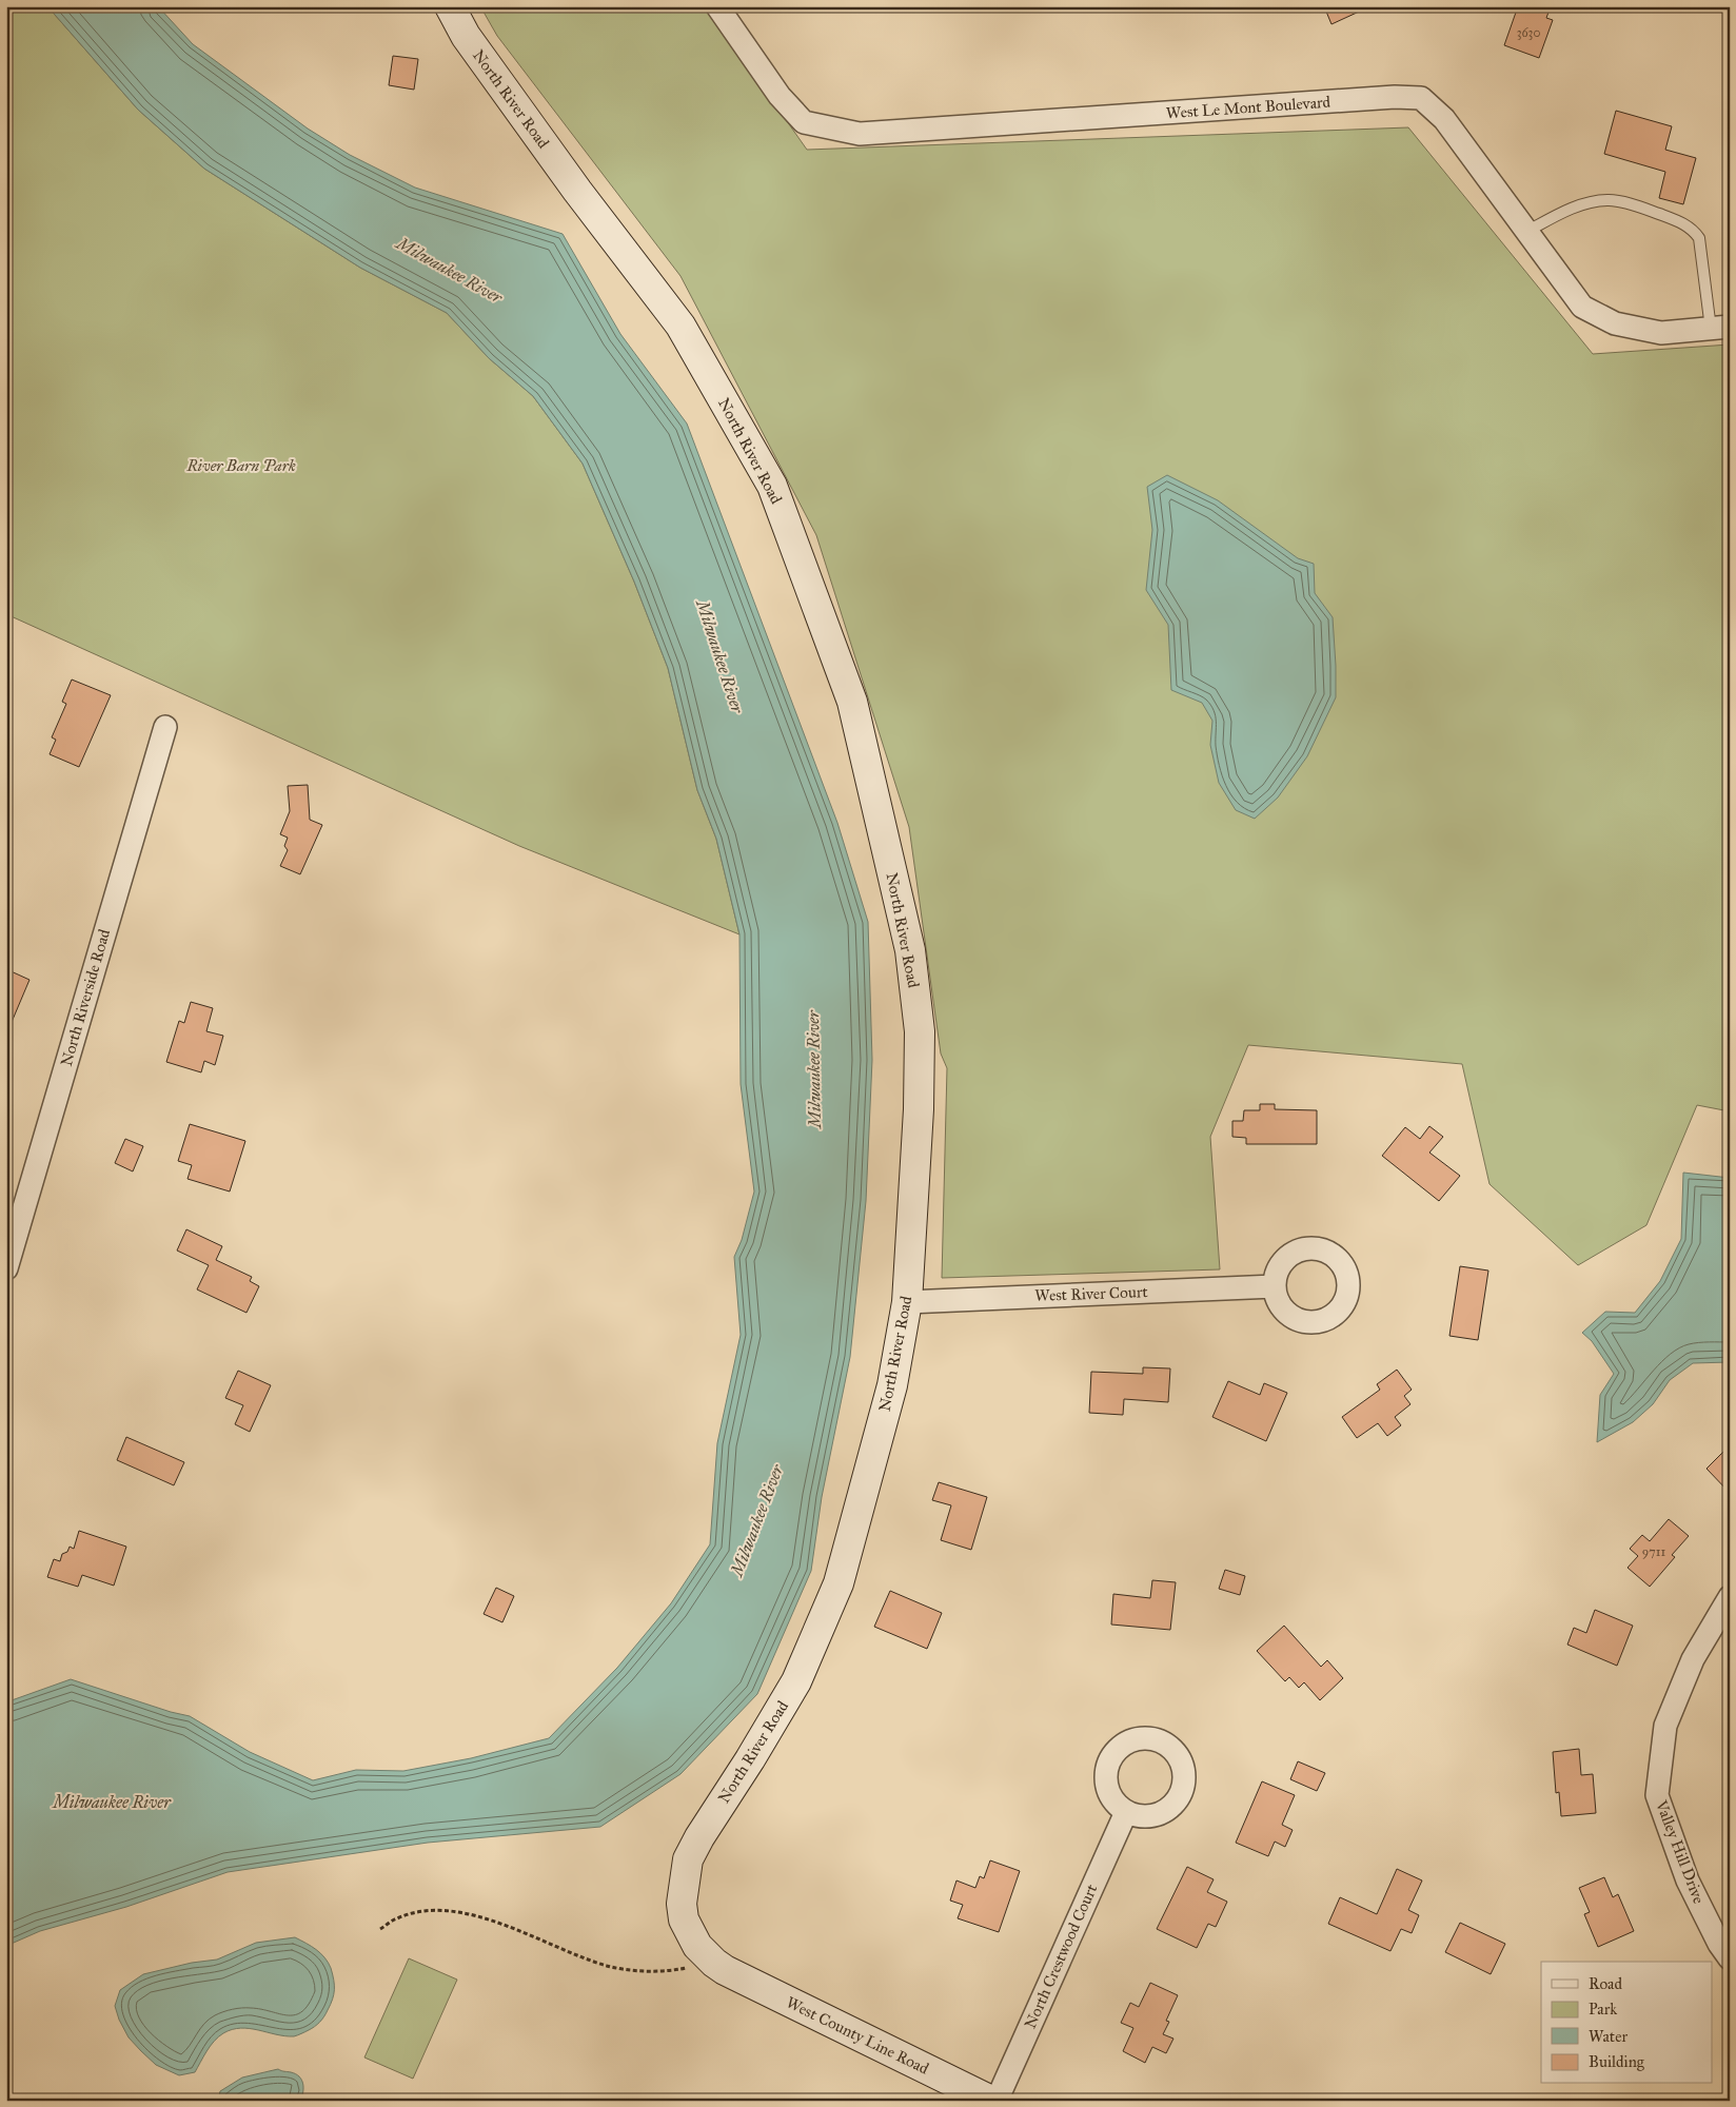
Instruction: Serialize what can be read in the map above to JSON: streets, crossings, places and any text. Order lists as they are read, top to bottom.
{
  "streets": {
    "street": [
      "North River Road",
      "West Le Mont Boulevard",
      "North Riverside Road",
      "West River Court",
      "Valley Hill Drive",
      "North Crestwood Court",
      "West County Line Road"
    ]
  },
  "crossings": [
    ["North River Road", "West River Court"],
    ["North River Road", "West County Line Road"]
  ],
  "water": ["Milwaukee River"],
  "parks": ["River Barn Park"],
  "house_numbers": ["3630", "9711"],
  "legend": [
    "Road",
    "Park",
    "Water",
    "Building"
  ]
}
